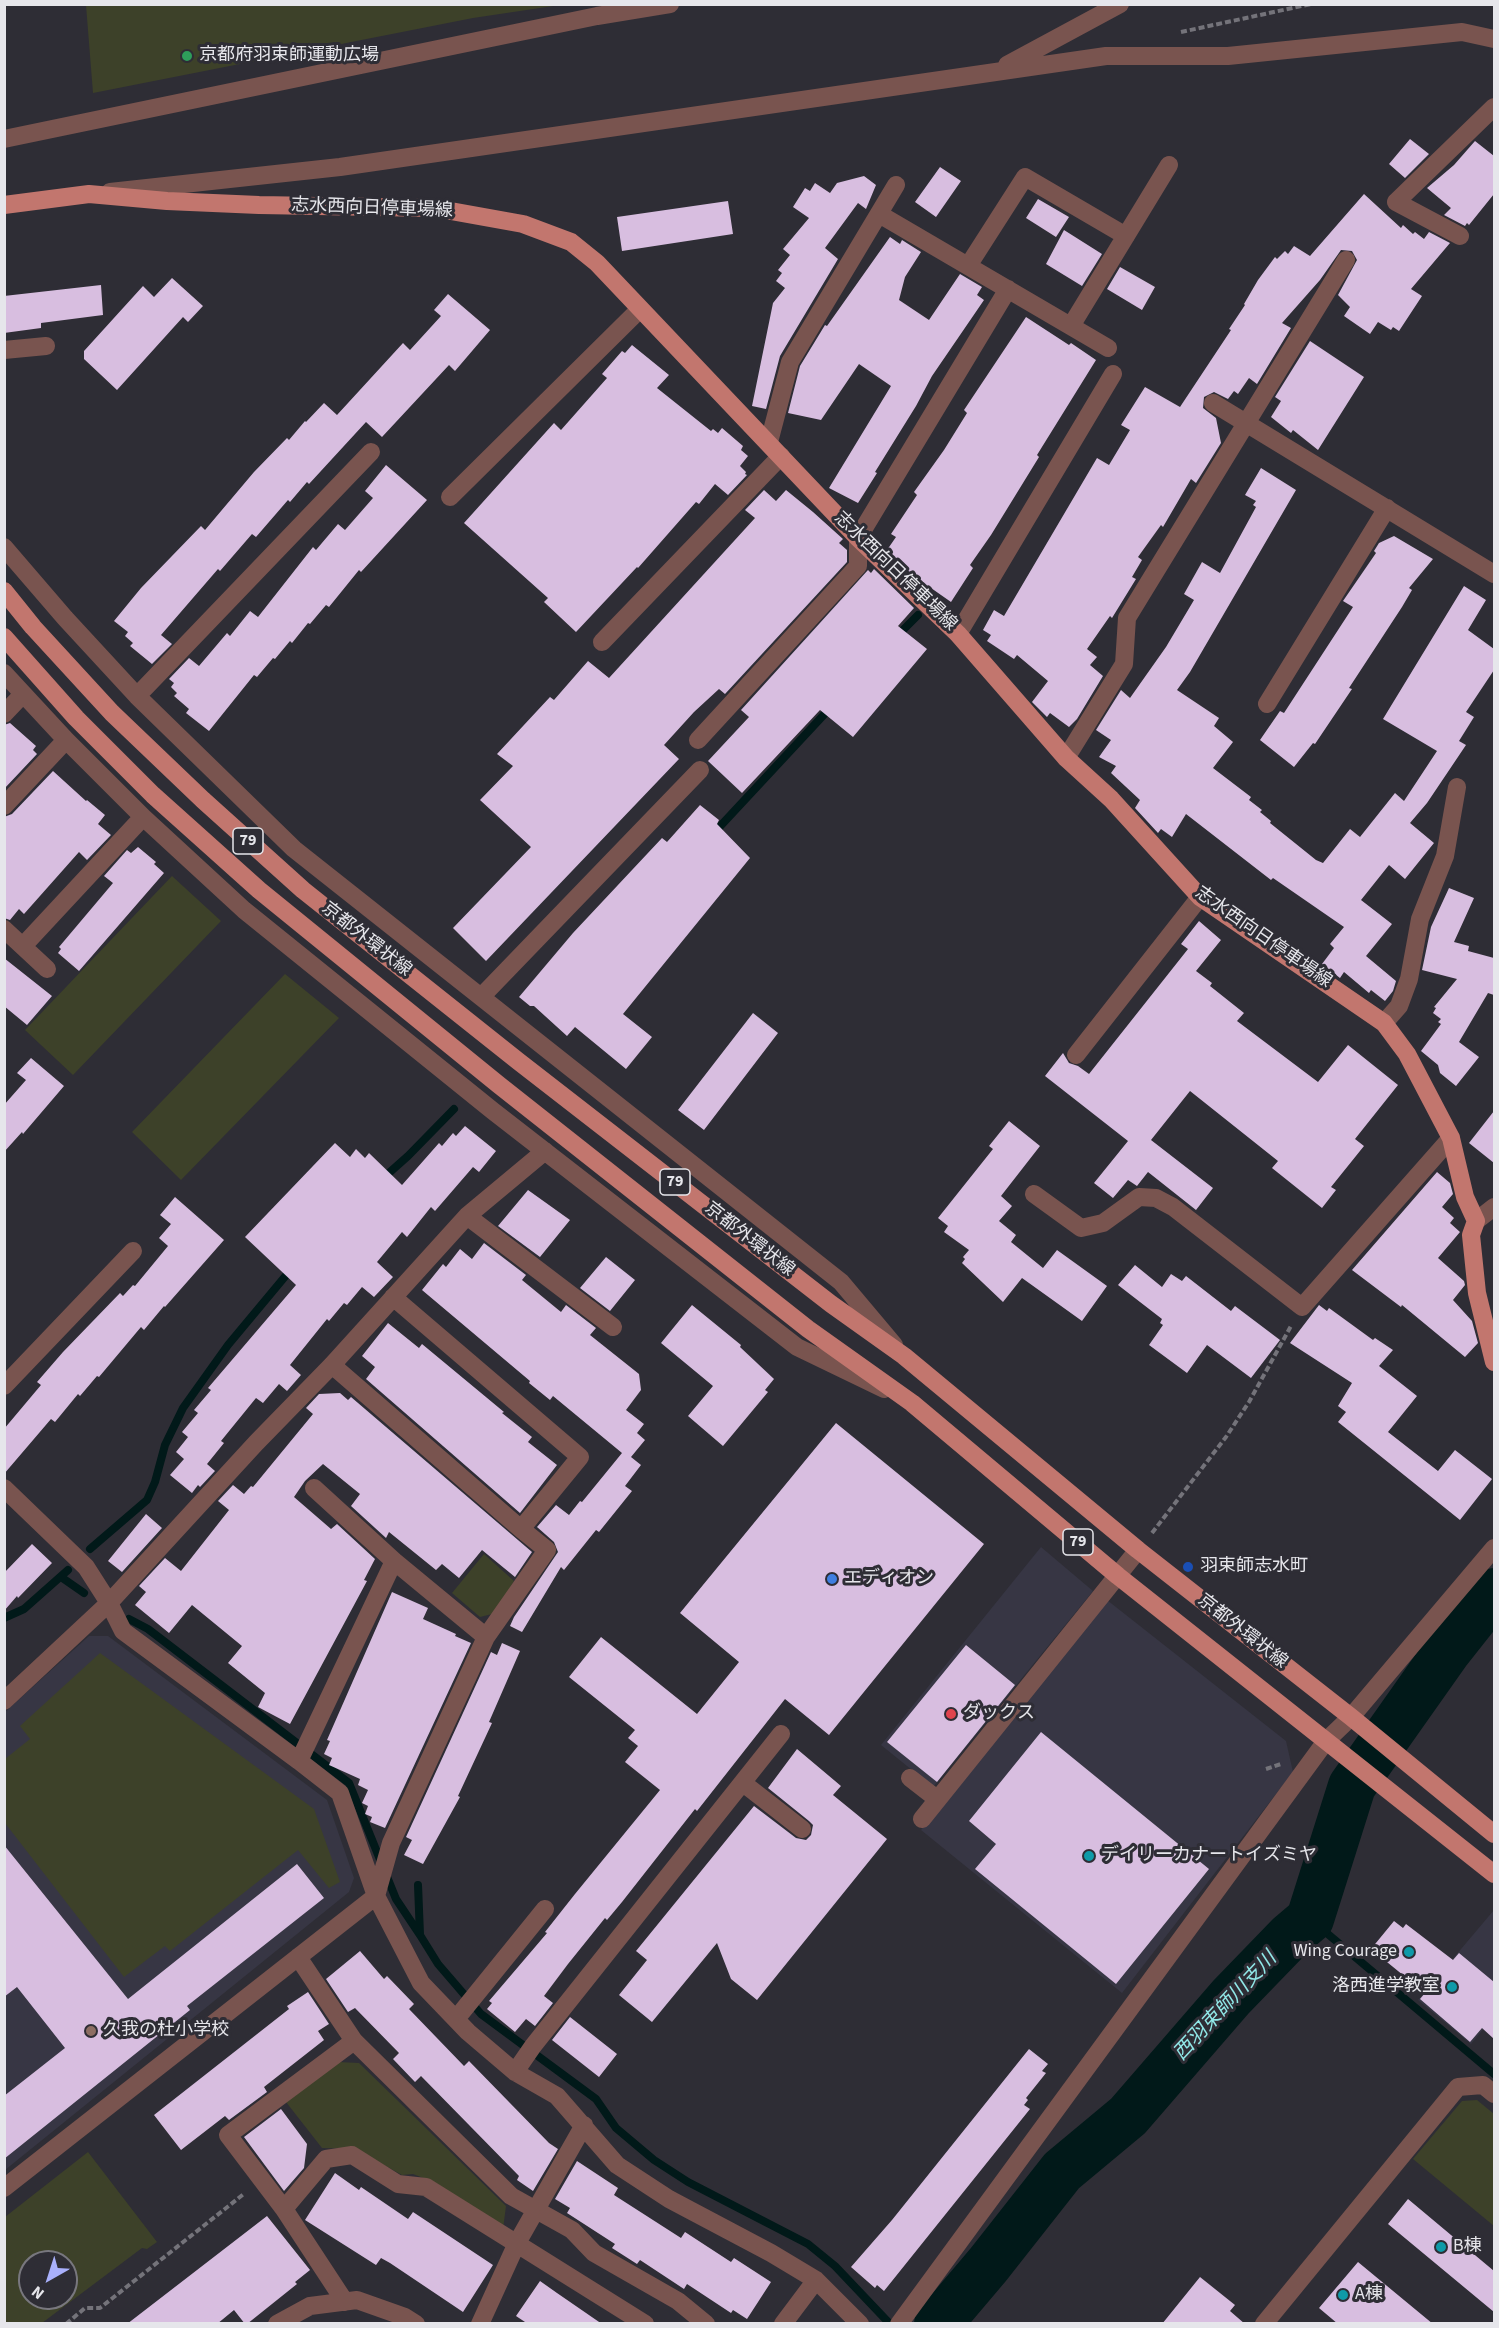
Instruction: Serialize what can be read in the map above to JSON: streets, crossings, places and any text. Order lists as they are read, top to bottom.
{
  "streets": {
    "main road": ["志水西向日停車場線", "79", "京都外環状線"]
  },
  "water": ["西羽束師川支川"],
  "places": [
    "京都府羽束師運動広場",
    "羽束師志水町",
    "エディオン",
    "ダックス",
    "デイリーカナートイズミヤ",
    "Wing Courage",
    "洛西進学教室",
    "久我の杜小学校",
    "B棟",
    "A棟"
  ],
  "north": "bottom left"
}
